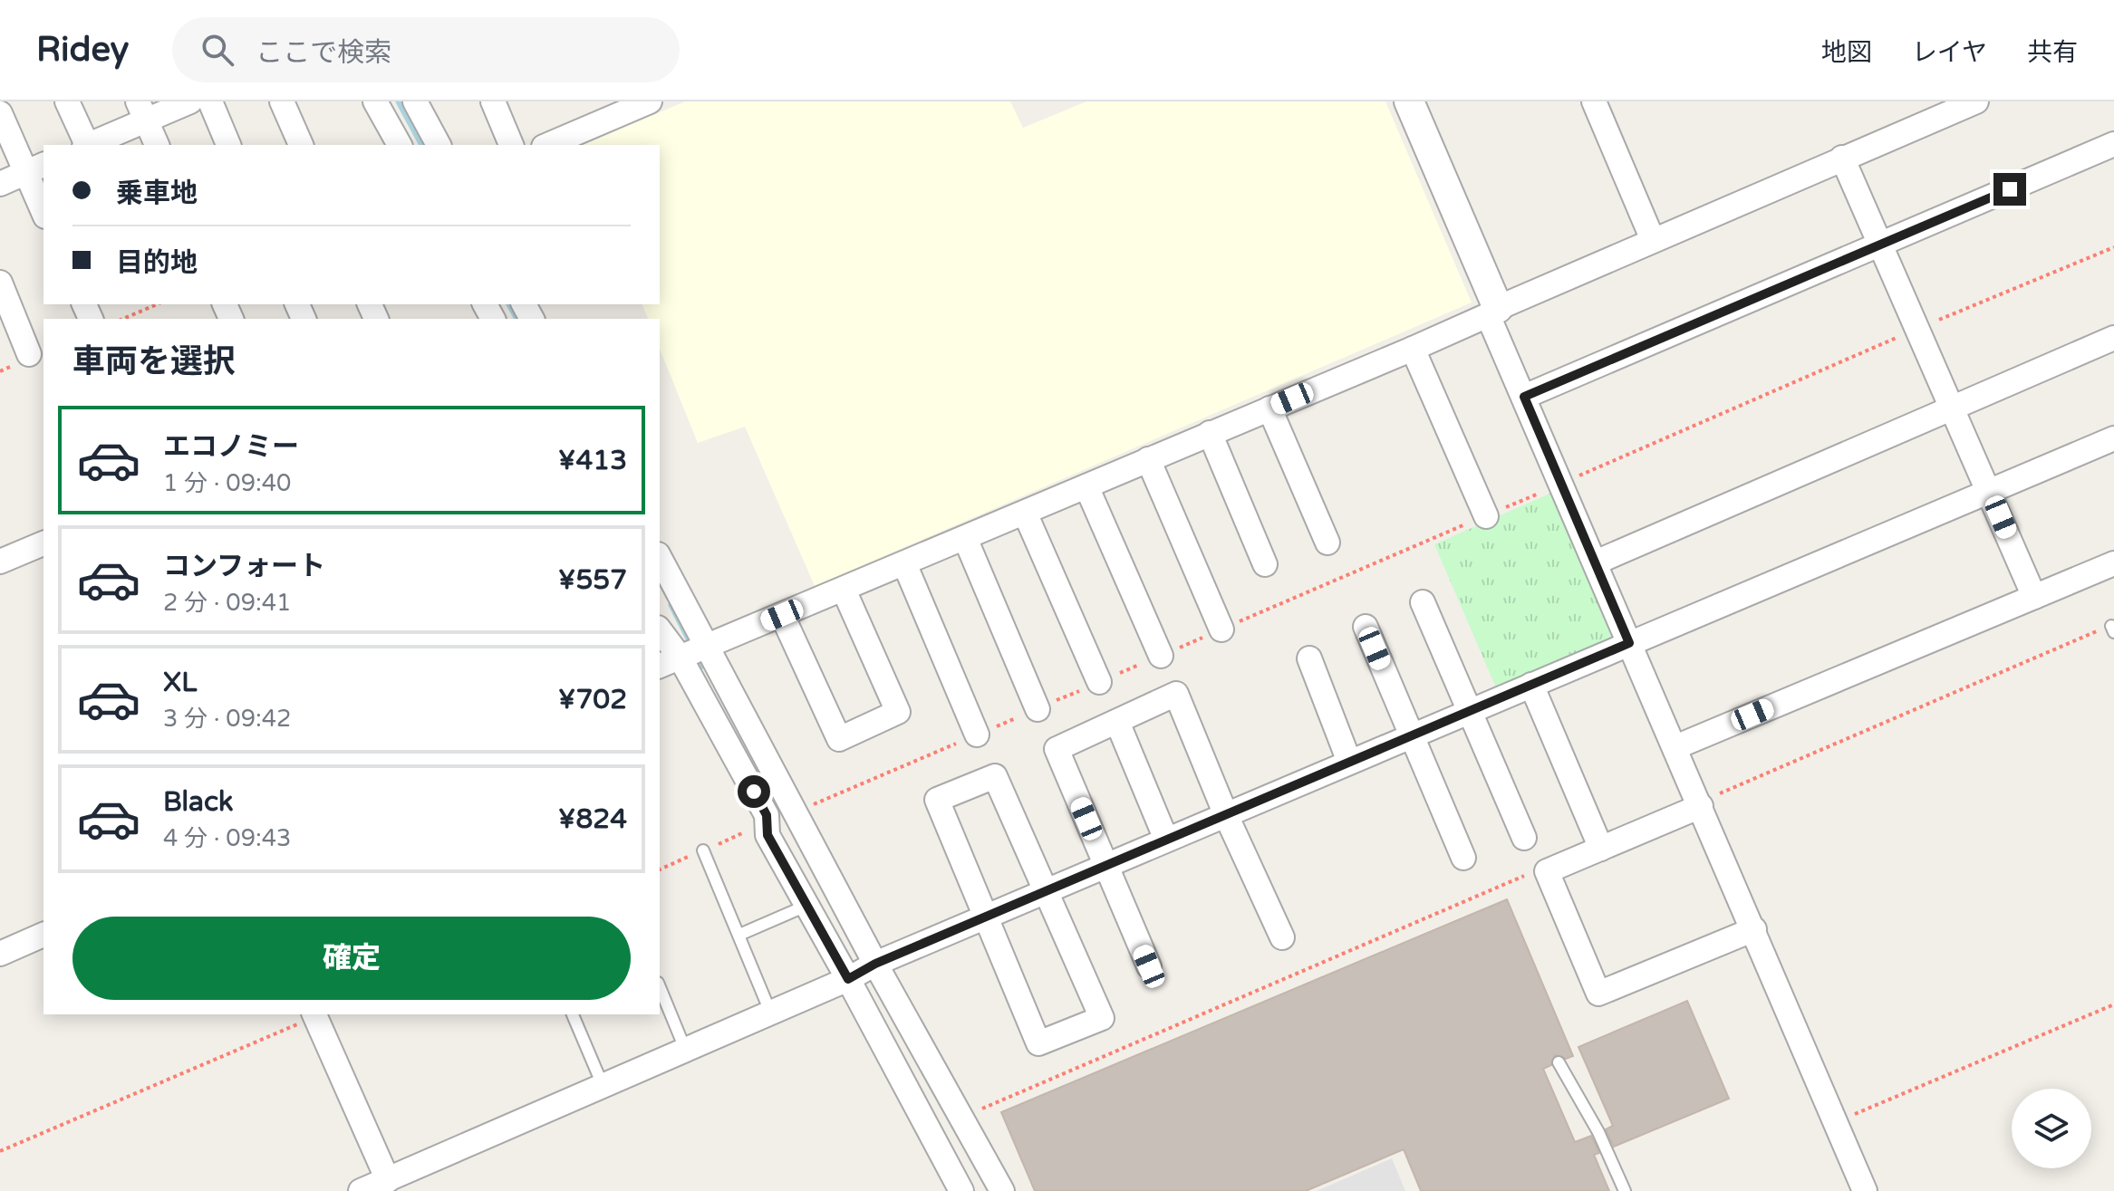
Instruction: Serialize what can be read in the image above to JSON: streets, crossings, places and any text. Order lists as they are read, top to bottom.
{
  "page": {
    "header": "Ridey",
    "search": "ここで検索",
    "nav": ["地図", "レイヤ", "共有"],
    "banner": ["乗車地", "目的地"],
    "heading": "車両を選択",
    "list": [
      {
        "name": "エコノミー",
        "note": "1 分 · 09:40",
        "value": "¥413"
      },
      {
        "name": "コンフォート",
        "note": "2 分 · 09:41",
        "value": "¥557"
      },
      {
        "name": "XL",
        "note": "3 分 · 09:42",
        "value": "¥702"
      },
      {
        "name": "Black",
        "note": "4 分 · 09:43",
        "value": "¥824"
      }
    ],
    "buttons": "確定"
  }
}
